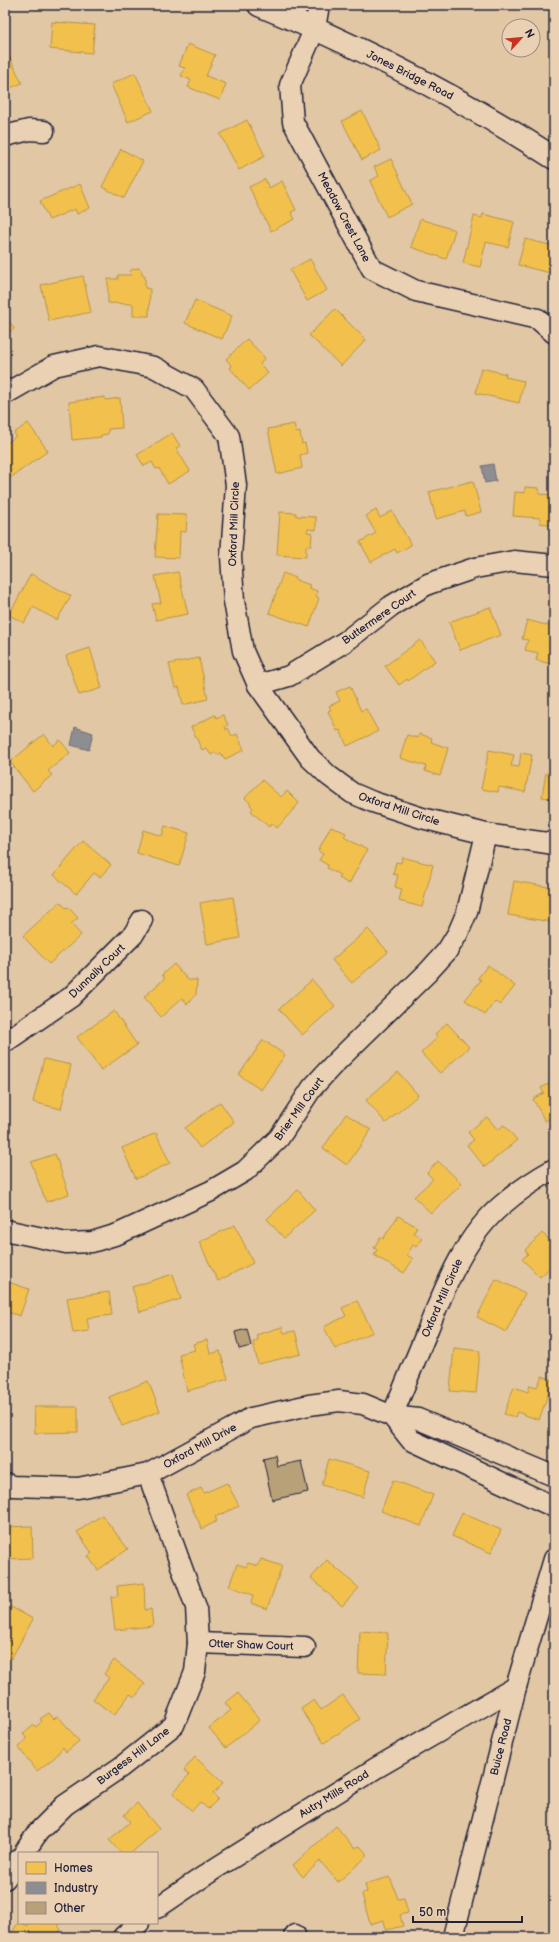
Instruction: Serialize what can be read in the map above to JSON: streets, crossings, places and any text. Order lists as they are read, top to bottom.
{
  "streets": {
    "main road": ["Jones Bridge Road"],
    "street": [
      "Meadow Crest Lane",
      "Oxford Mill Circle",
      "Buttermere Court",
      "Dunnally Court",
      "Brier Mill Court",
      "Oxford Mill Drive",
      "Otter Shaw Court",
      "Buice Road",
      "Burgess Hill Lane",
      "Autry Mills Road"
    ]
  },
  "crossings": [
    ["Jones Bridge Road", "Meadow Crest Lane"],
    ["Oxford Mill Circle", "Buttermere Court"],
    ["Oxford Mill Circle", "Brier Mill Court"],
    ["Oxford Mill Circle", "Oxford Mill Drive"],
    ["Oxford Mill Drive", "Burgess Hill Lane"],
    ["Otter Shaw Court", "Burgess Hill Lane"],
    ["Buice Road", "Autry Mills Road"]
  ],
  "legend": ["Homes", "Industry", "Other"],
  "scale_bar": "50 m",
  "north": "top right"
}
